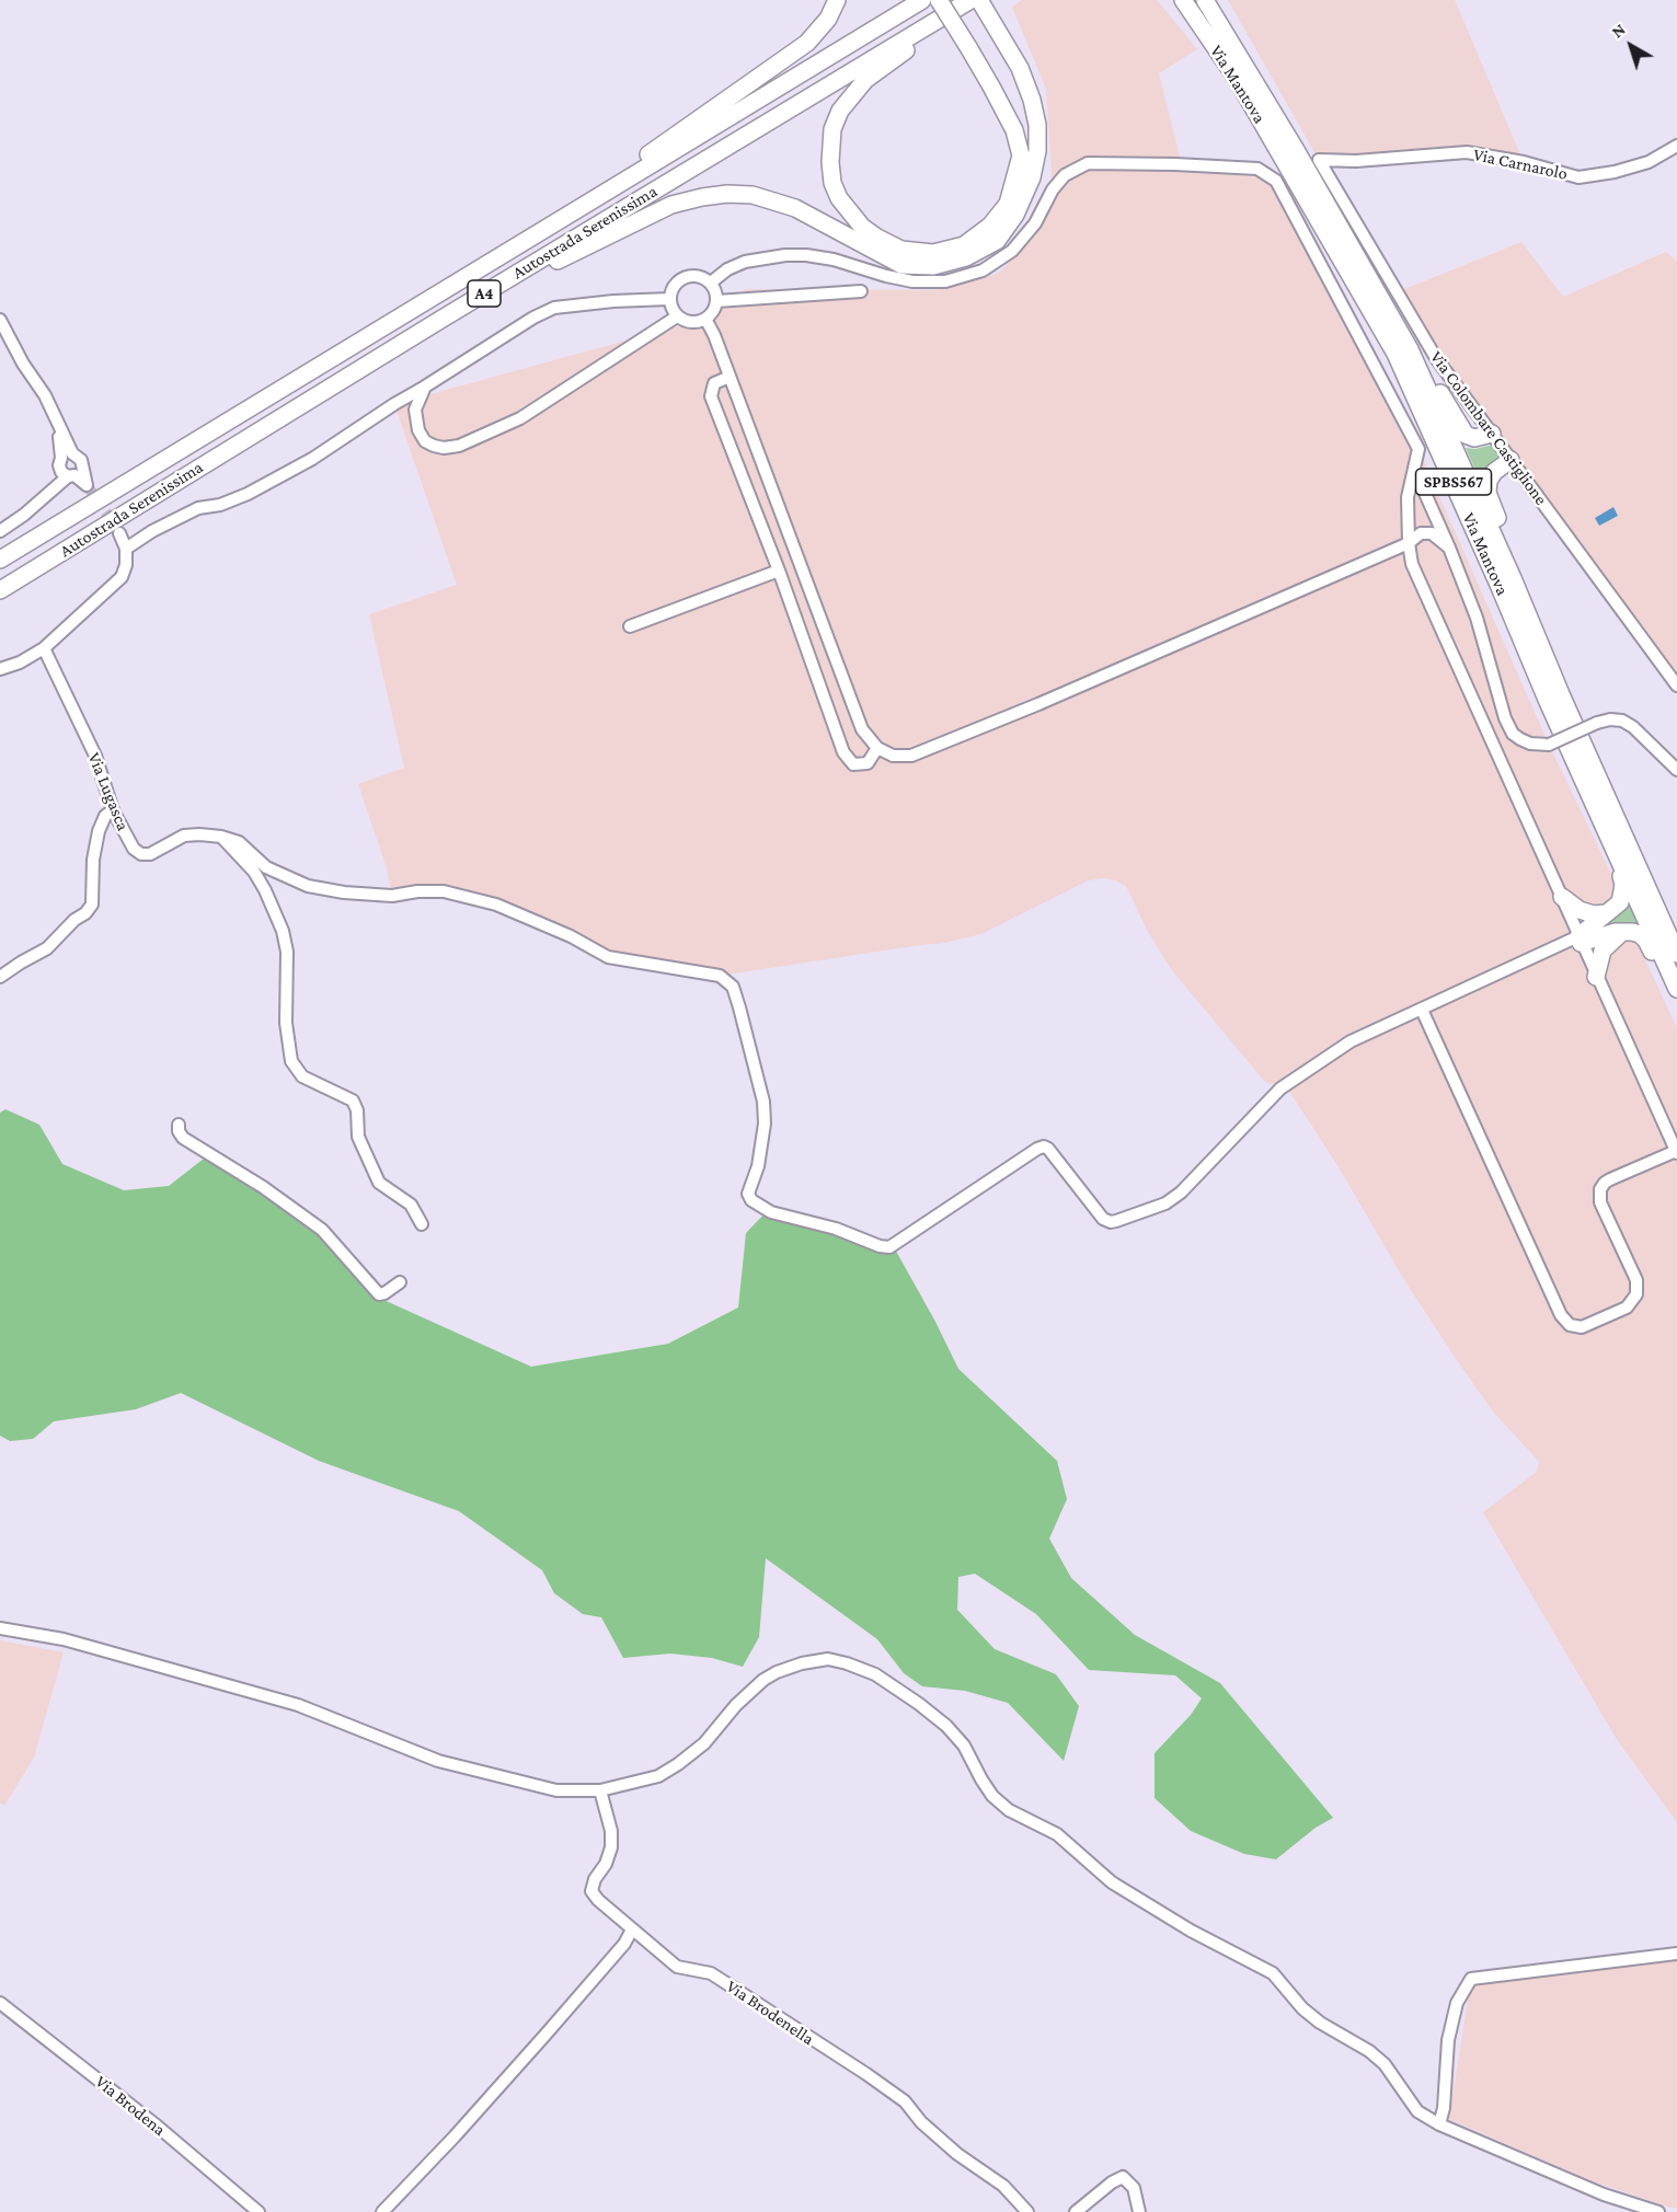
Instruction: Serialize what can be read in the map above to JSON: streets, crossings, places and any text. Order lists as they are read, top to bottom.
{
  "streets": {
    "highway": [
      "Via Mantova",
      "Autostrada Serenissima",
      "A4",
      "SPBS567"
    ],
    "street": [
      "Via Carnarolo",
      "Via Colombare Castiglione",
      "Via Lugasca",
      "Via Brodenella",
      "Via Brodena"
    ]
  },
  "crossings": [
    ["Via Carnarolo", "Via Colombare Castiglione"]
  ],
  "north": "top left"
}
